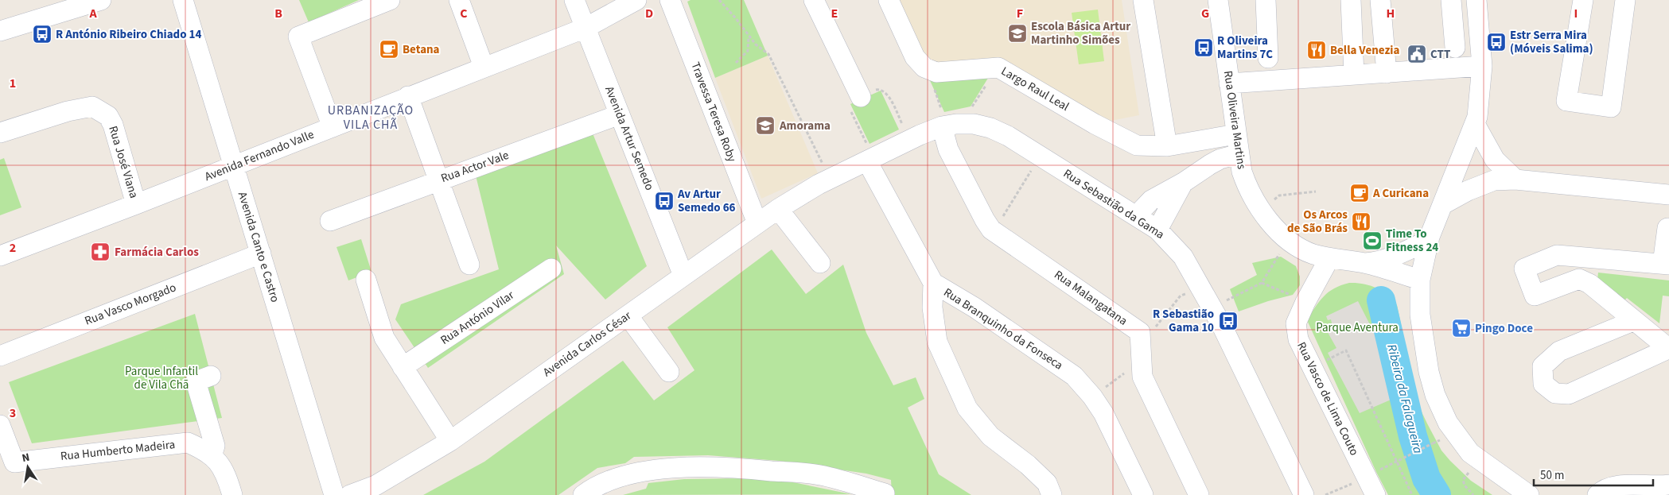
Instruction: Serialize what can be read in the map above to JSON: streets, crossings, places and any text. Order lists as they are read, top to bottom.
{
  "streets": {
    "street": [
      "Largo Raul Leal",
      "Travessa Teresa Roby",
      "Rua Oliveira Martins",
      "Avenida Artur Semedo",
      "Avenida Fernando Valle",
      "Rua José Viana",
      "Rua Actor Vale",
      "Rua Sebastião da Gama",
      "Avenida Canto e Castro",
      "Rua Malangatana",
      "Rua Vasco Morgado",
      "Rua António Vilar",
      "Rua Branquinho da Fonseca",
      "Avenida Carlos César",
      "Rua Vasco de Lima Couto",
      "Rua Humberto Madeira"
    ]
  },
  "crossings": [
    ["Largo Raul Leal", "Rua Oliveira Martins"],
    ["Travessa Teresa Roby", "Avenida Carlos César"],
    ["Rua Oliveira Martins", "Rua Vasco de Lima Couto"],
    ["Avenida Artur Semedo", "Avenida Fernando Valle"],
    ["Avenida Artur Semedo", "Rua Actor Vale"],
    ["Avenida Artur Semedo", "Avenida Carlos César"],
    ["Avenida Fernando Valle", "Rua José Viana"],
    ["Avenida Fernando Valle", "Avenida Canto e Castro"],
    ["Rua Sebastião da Gama", "Rua Malangatana"],
    ["Rua Sebastião da Gama", "Rua Branquinho da Fonseca"],
    ["Rua Sebastião da Gama", "Avenida Carlos César"],
    ["Avenida Canto e Castro", "Rua Vasco Morgado"]
  ],
  "districts": ["URBANIZAÇÃO VILA CHÃ"],
  "water": ["Ribeira da Falagueira"],
  "parks": ["Parque Aventura", "Parque Infantil de Vila Chã"],
  "places": {
    "school or university": ["Escola Básica Artur Martinho Simões", "Amorama"],
    "bus stop": [
      "R António Ribeiro Chiado 14",
      "Estr Serra Mira (Móveis Salima)",
      "R Oliveira Martins 7C",
      "Av Artur Semedo 66",
      "R Sebastião Gama 10"
    ],
    "cafe": ["Betana", "A Curicana"],
    "restaurant": ["Bella Venezia", "Os Arcos de São Brás"],
    "public building": ["CTT"],
    "sports": ["Time To Fitness 24"],
    "pharmacy": ["Farmácia Carlos"],
    "supermarket": ["Pingo Doce"]
  },
  "scale_bar": "50 m",
  "north": "top",
  "grid": {
    "columns": [
      "A",
      "B",
      "C",
      "D",
      "E",
      "F",
      "G",
      "H",
      "I"
    ],
    "rows": ["1", "2", "3"]
  }
}
